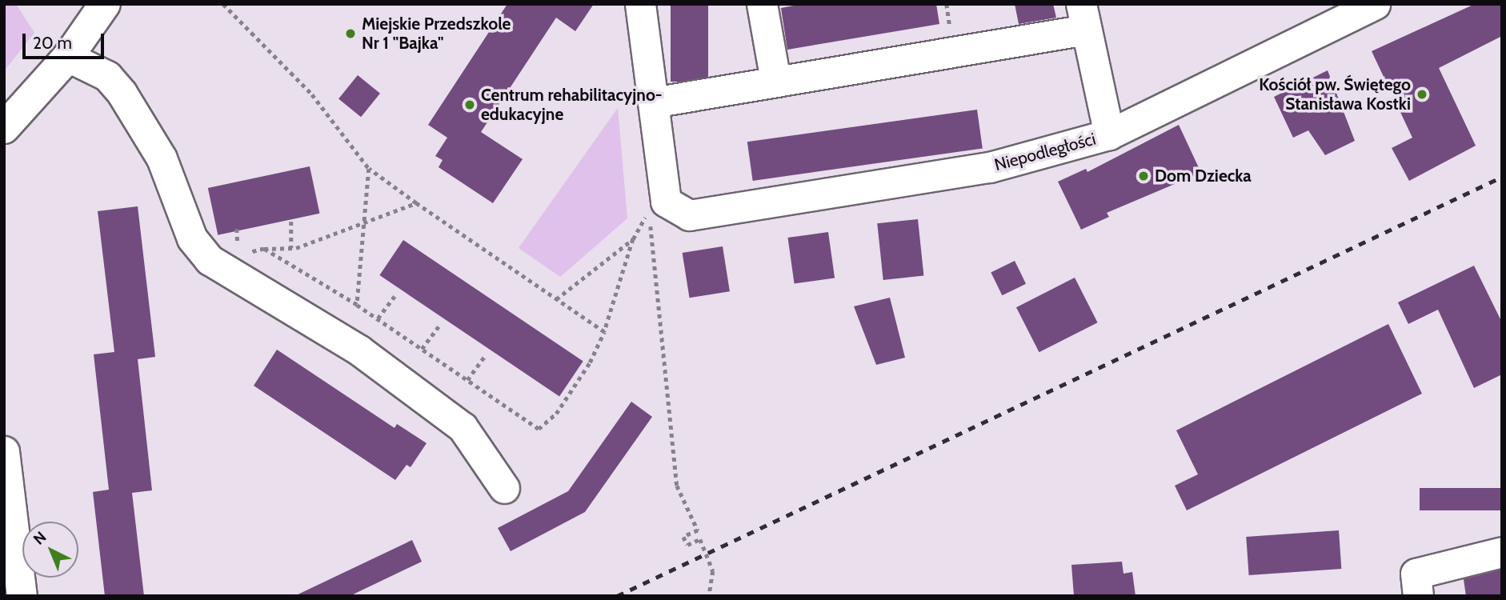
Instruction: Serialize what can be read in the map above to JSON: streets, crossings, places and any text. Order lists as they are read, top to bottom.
{
  "streets": {
    "street": ["Niepodległości"]
  },
  "places": [
    "Miejskie Przedszkole Nr 1 \"Bajka\"",
    "Kościół pw. Świętego Stanisława Kostki",
    "Centrum rehabilitacyjno- edukacyjne",
    "Dom Dziecka"
  ],
  "scale_bar": "20 m",
  "north": "top left"
}
